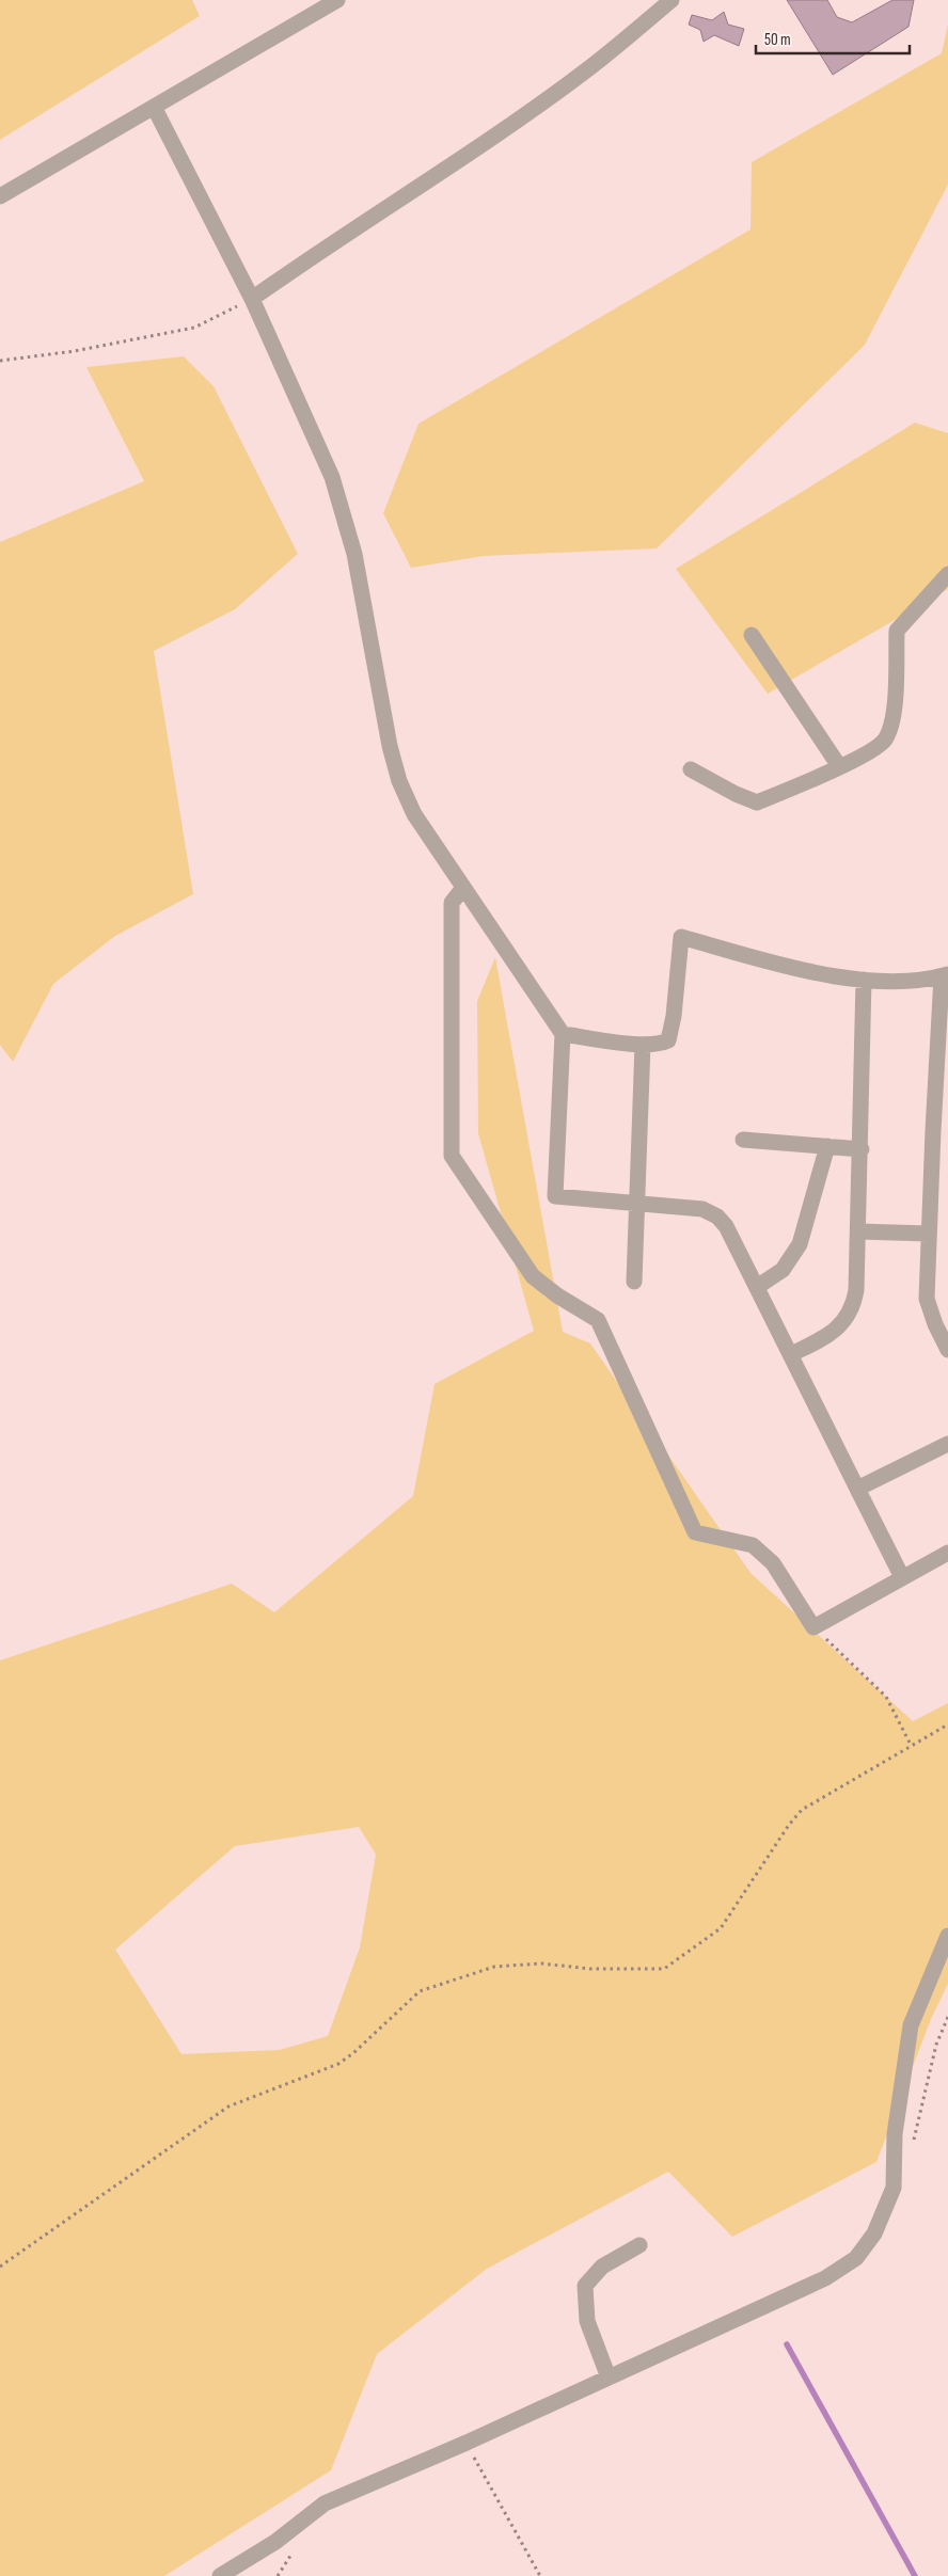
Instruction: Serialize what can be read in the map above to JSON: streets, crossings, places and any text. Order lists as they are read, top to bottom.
{
  "scale_bar": "50 m"
}
